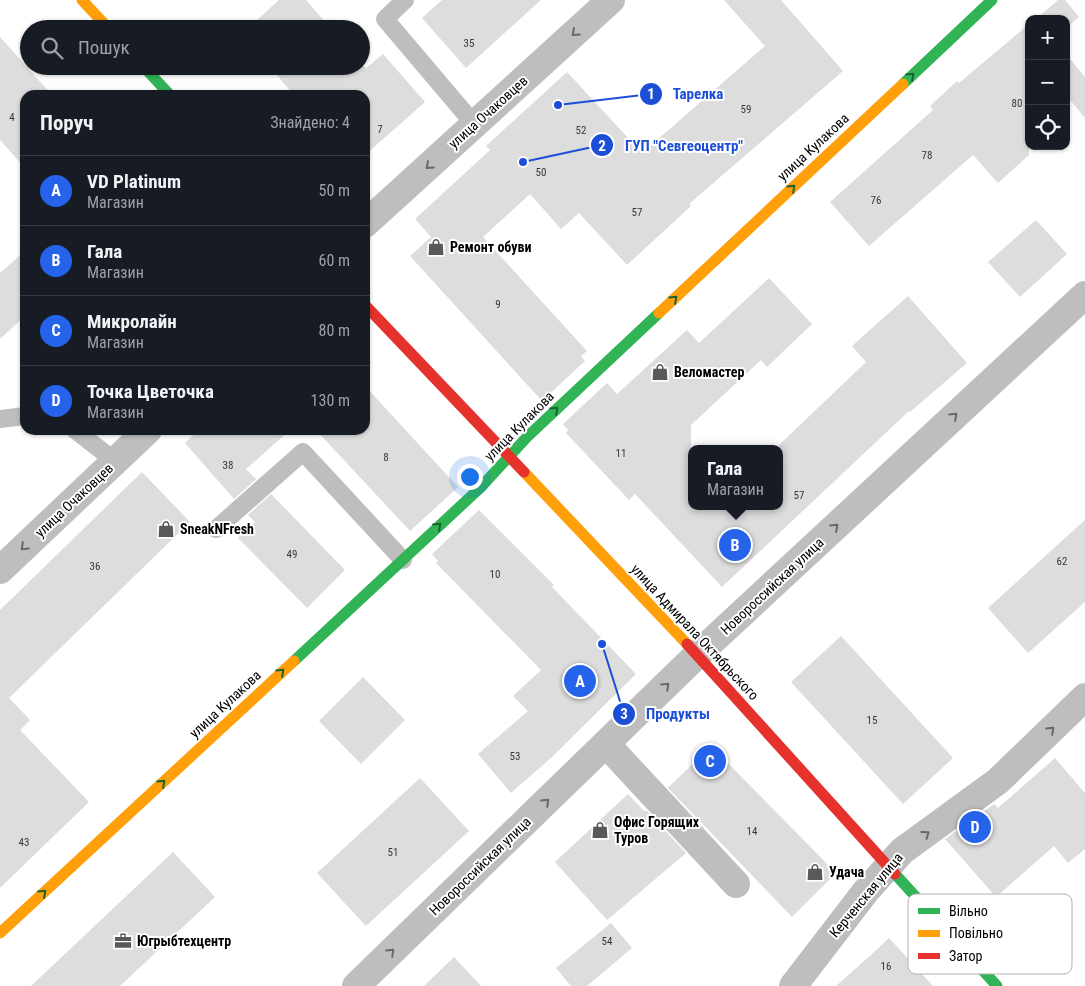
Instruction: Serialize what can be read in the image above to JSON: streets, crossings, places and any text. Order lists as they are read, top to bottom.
{
  "streets": {
    "street": [
      "улица Очаковцев",
      "улица Кулакова",
      "Новороссийская улица",
      "улица Адмирала Октябрьского",
      "Керченская улица"
    ]
  },
  "crossings": [
    ["улица Кулакова", "улица Адмирала Октябрьского"],
    ["Новороссийская улица", "улица Адмирала Октябрьского"],
    ["улица Адмирала Октябрьского", "Керченская улица"]
  ],
  "one_way": [
    "улица Очаковцев",
    "улица Кулакова",
    "Новороссийская улица",
    "Керченская улица"
  ],
  "places": {
    "other": ["Тарелка", "ГУП \"Севгеоцентр\"", "Продукты"],
    "shop": [
      "Ремонт обуви",
      "Веломастер",
      "SneakNFresh",
      "Офис Горящих Туров",
      "Удача"
    ],
    "office": ["Югрыбтехцентр"]
  },
  "house_numbers": [
    "35",
    "80",
    "59",
    "4",
    "7",
    "52",
    "78",
    "50",
    "76",
    "57",
    "9",
    "11",
    "8",
    "38",
    "57",
    "49",
    "62",
    "36",
    "10",
    "15",
    "53",
    "14",
    "43",
    "51",
    "54",
    "16"
  ],
  "legend": ["Вільно", "Повільно", "Затор"],
  "page": {
    "map_buttons": ["+", "−"],
    "search": "Пошук",
    "heading": ["Поруч", "Знайдено: 4"],
    "list": [
      {
        "mark": "A",
        "name": "VD Platinum",
        "note": "Магазин",
        "value": "50 m"
      },
      {
        "mark": "B",
        "name": "Гала",
        "note": "Магазин",
        "value": "60 m"
      },
      {
        "mark": "C",
        "name": "Микролайн",
        "note": "Магазин",
        "value": "80 m"
      },
      {
        "mark": "D",
        "name": "Точка Цветочка",
        "note": "Магазин",
        "value": "130 m"
      }
    ],
    "popup": ["Гала", "Магазин"],
    "pins": [
      "B",
      "A",
      "C",
      "D"
    ]
  }
}
